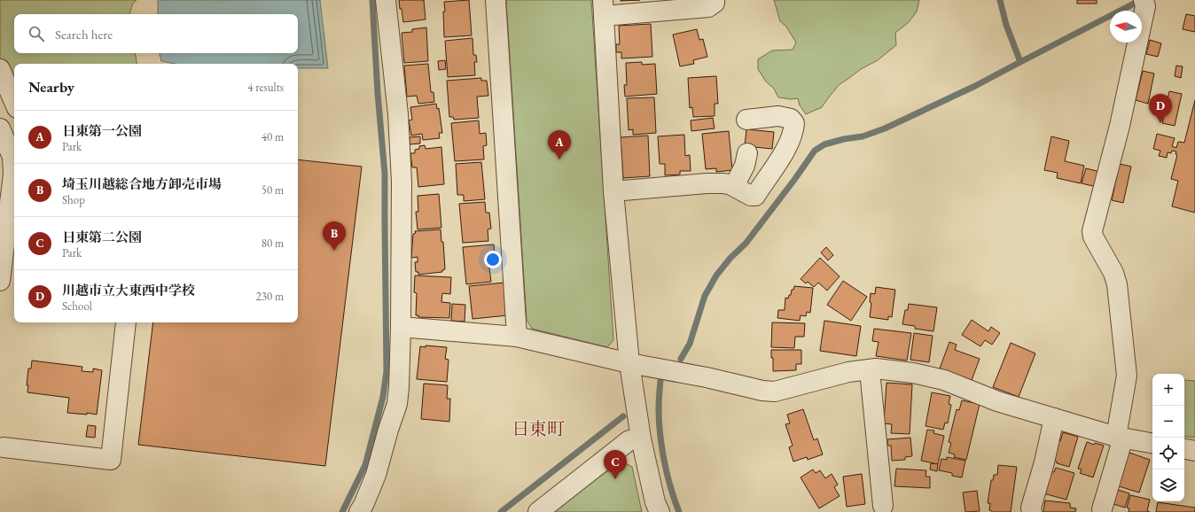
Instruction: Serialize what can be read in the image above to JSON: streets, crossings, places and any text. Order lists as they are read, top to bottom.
{
  "districts": ["日東町"],
  "north": "left",
  "page": {
    "search": "Search here",
    "heading": ["Nearby", "4 results"],
    "pins": [
      "D",
      "A",
      "B",
      "C"
    ],
    "list": [
      {
        "mark": "A",
        "name": "日東第一公園",
        "note": "Park",
        "value": "40 m"
      },
      {
        "mark": "B",
        "name": "埼玉川越総合地方卸売市場",
        "note": "Shop",
        "value": "50 m"
      },
      {
        "mark": "C",
        "name": "日東第二公園",
        "note": "Park",
        "value": "80 m"
      },
      {
        "mark": "D",
        "name": "川越市立大東西中学校",
        "note": "School",
        "value": "230 m"
      }
    ],
    "map_buttons": ["+", "−"]
  }
}
